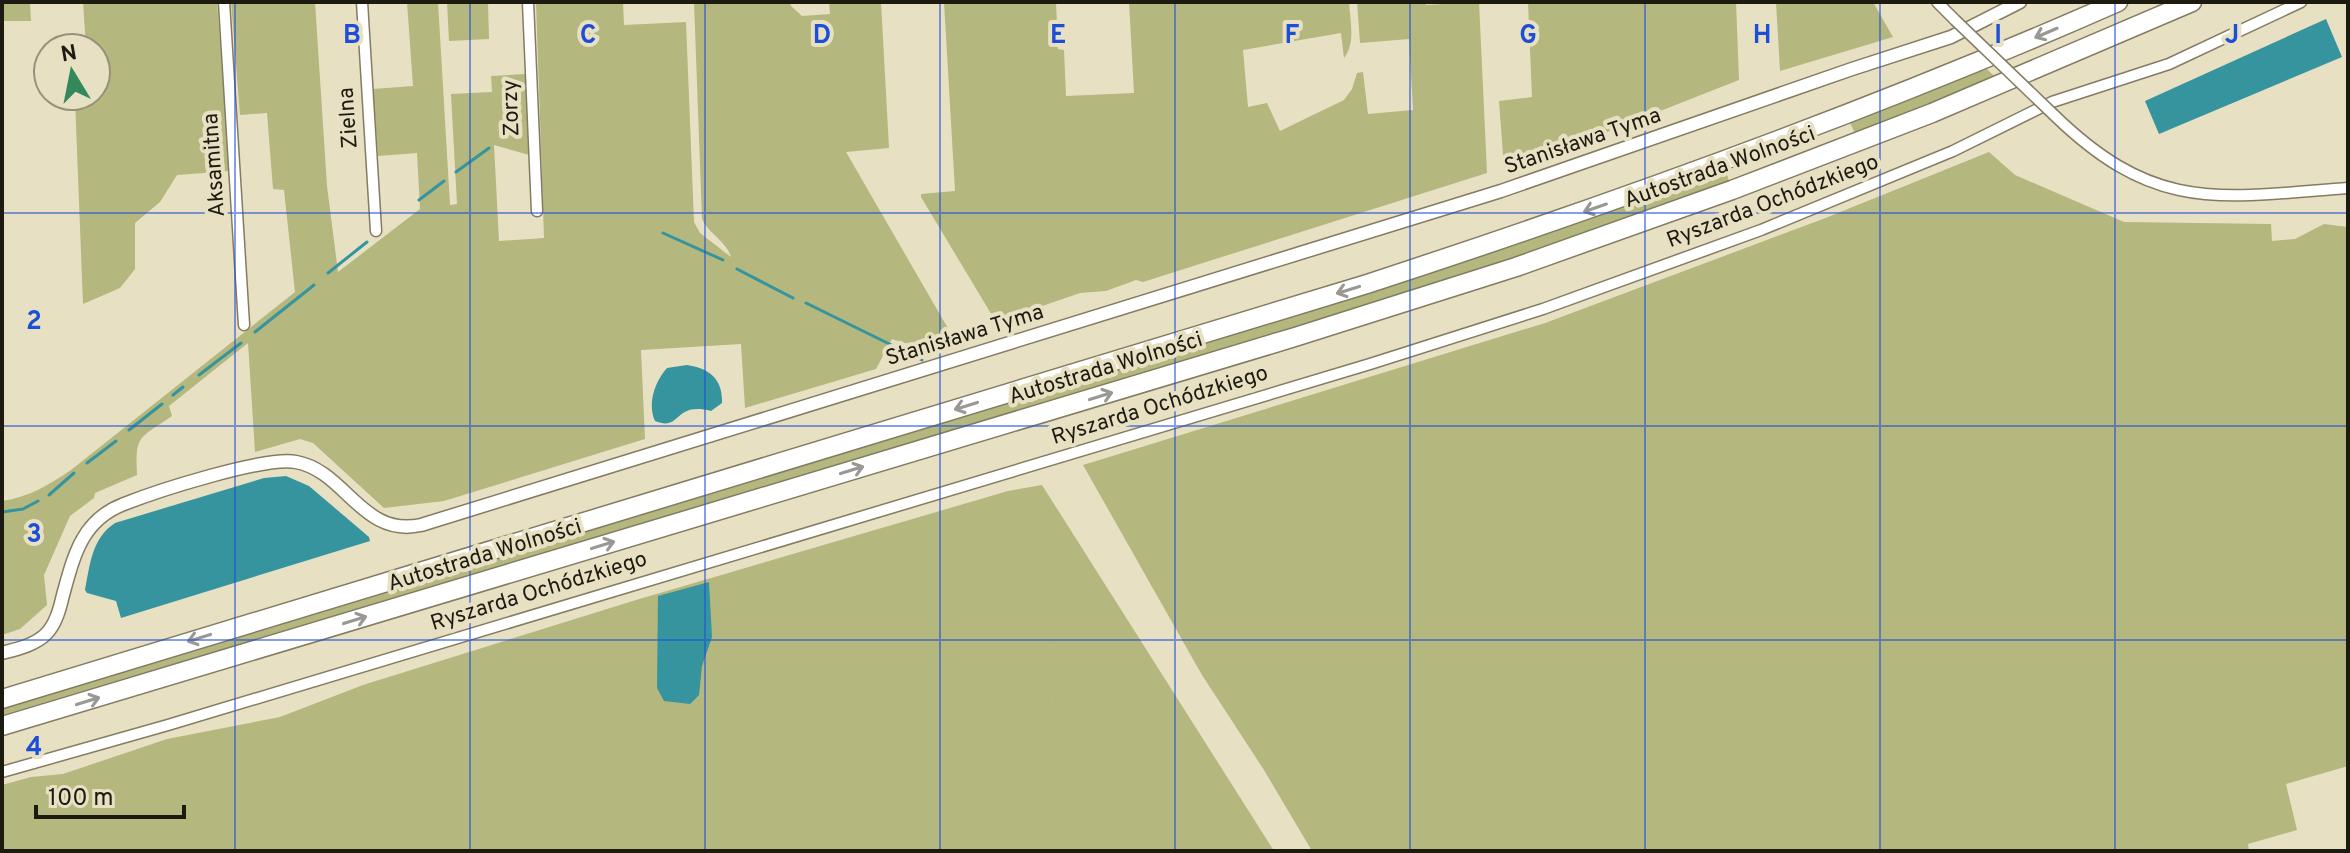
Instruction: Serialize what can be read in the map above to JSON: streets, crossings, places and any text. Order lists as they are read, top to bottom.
{
  "streets": {
    "highway": ["Autostrada Wolności"],
    "street": [
      "Zorzy",
      "Zielna",
      "Stanisława Tyma",
      "Aksamitna",
      "Ryszarda Ochódzkiego"
    ]
  },
  "scale_bar": "100 m",
  "north": "top",
  "grid": {
    "columns": [
      "B",
      "C",
      "D",
      "E",
      "F",
      "G",
      "H",
      "I",
      "J"
    ],
    "rows": ["2", "3", "4"]
  }
}
